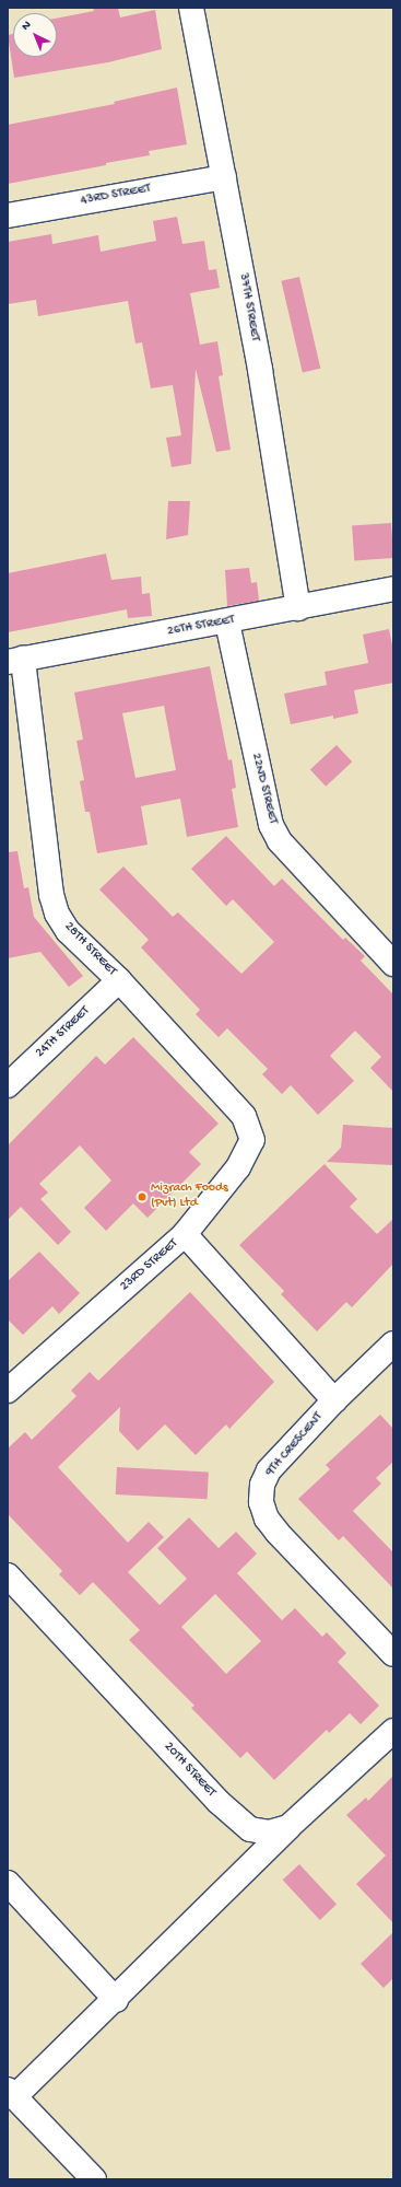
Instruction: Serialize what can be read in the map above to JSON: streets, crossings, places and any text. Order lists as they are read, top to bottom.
{
  "streets": {
    "street": [
      "43RD STREET",
      "37TH STREET",
      "26TH STREET",
      "22ND STREET",
      "28TH STREET",
      "24TH STREET",
      "23RD STREET",
      "9TH CRESCENT",
      "20TH STREET"
    ]
  },
  "crossings": [
    ["43RD STREET", "37TH STREET"],
    ["37TH STREET", "26TH STREET"],
    ["26TH STREET", "22ND STREET"],
    ["26TH STREET", "28TH STREET"],
    ["28TH STREET", "24TH STREET"],
    ["28TH STREET", "23RD STREET"]
  ],
  "places": ["Mizrach Foods (Pvt) Ltd"],
  "north": "top left"
}
